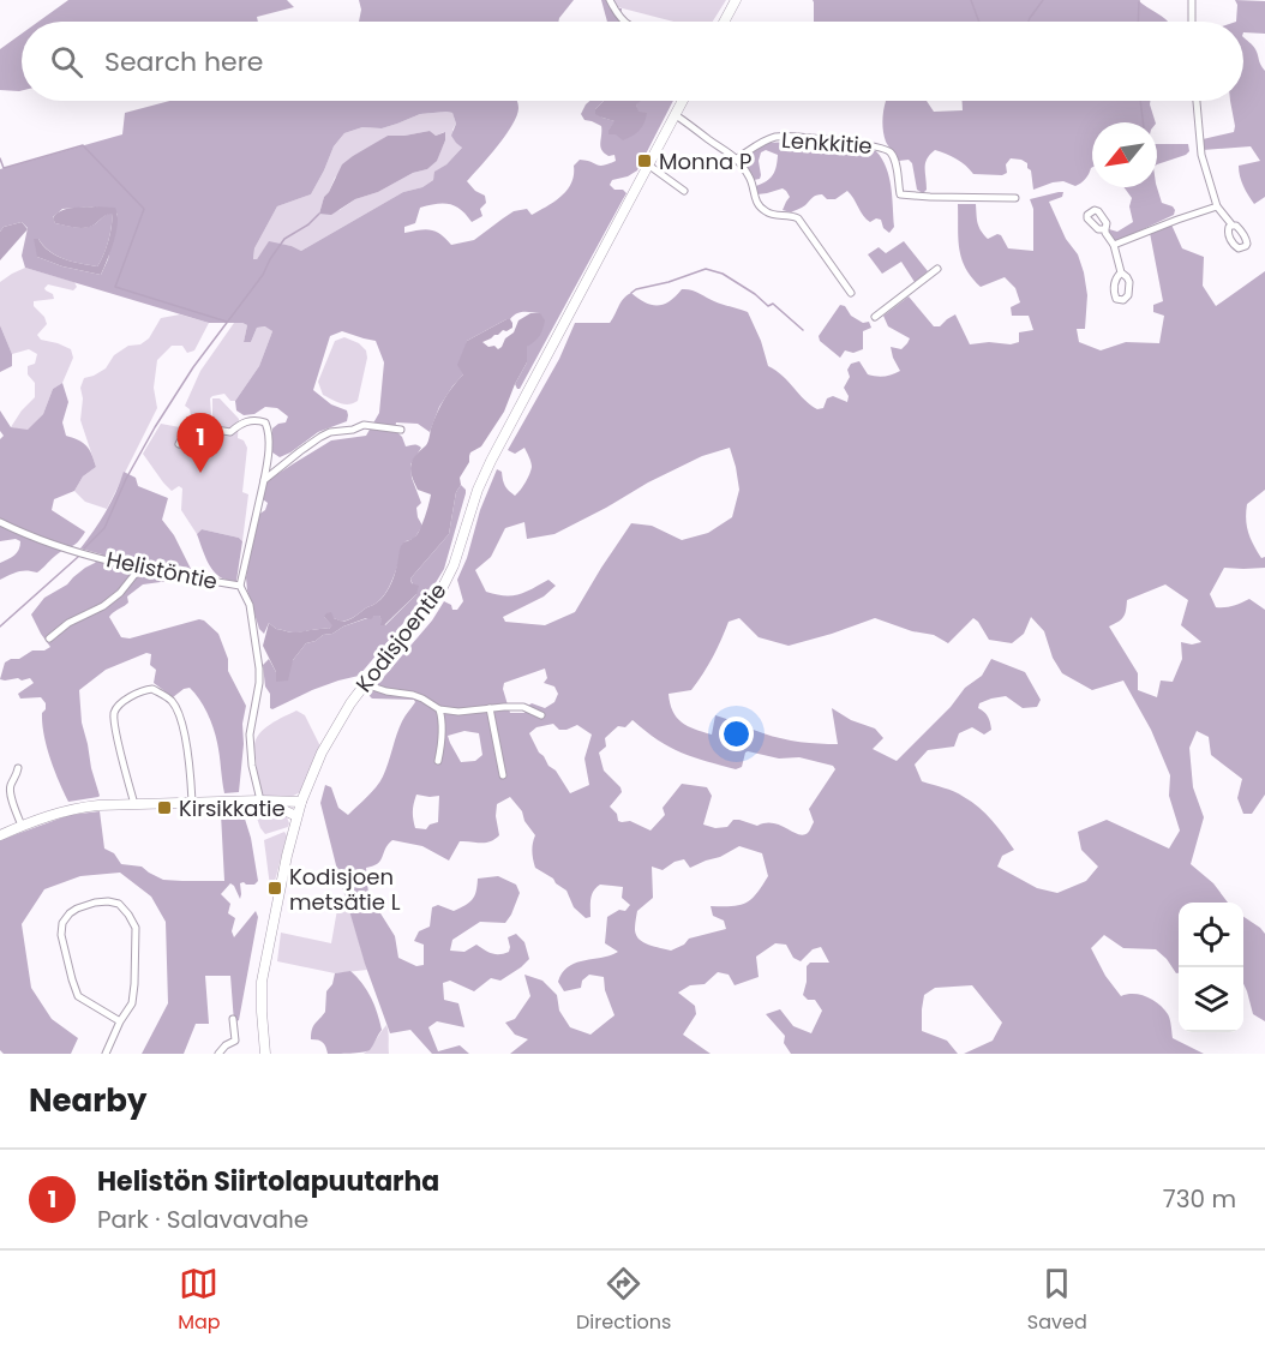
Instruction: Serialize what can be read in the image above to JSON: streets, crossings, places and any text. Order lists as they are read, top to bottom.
{
  "streets": {
    "street": ["Lenkkitie", "Helistöntie", "Kodisjoentie"]
  },
  "places": {
    "transit": ["Monna P", "Kirsikkatie", "Kodisjoen metsätie L"]
  },
  "north": "bottom left",
  "page": {
    "search": "Search here",
    "pins": "1",
    "heading": "Nearby",
    "list": [
      {
        "mark": "1",
        "name": "Helistön Siirtolapuutarha",
        "note": "Park · Salavavahe",
        "value": "730 m"
      }
    ],
    "nav": ["Map", "Directions", "Saved"]
  }
}
